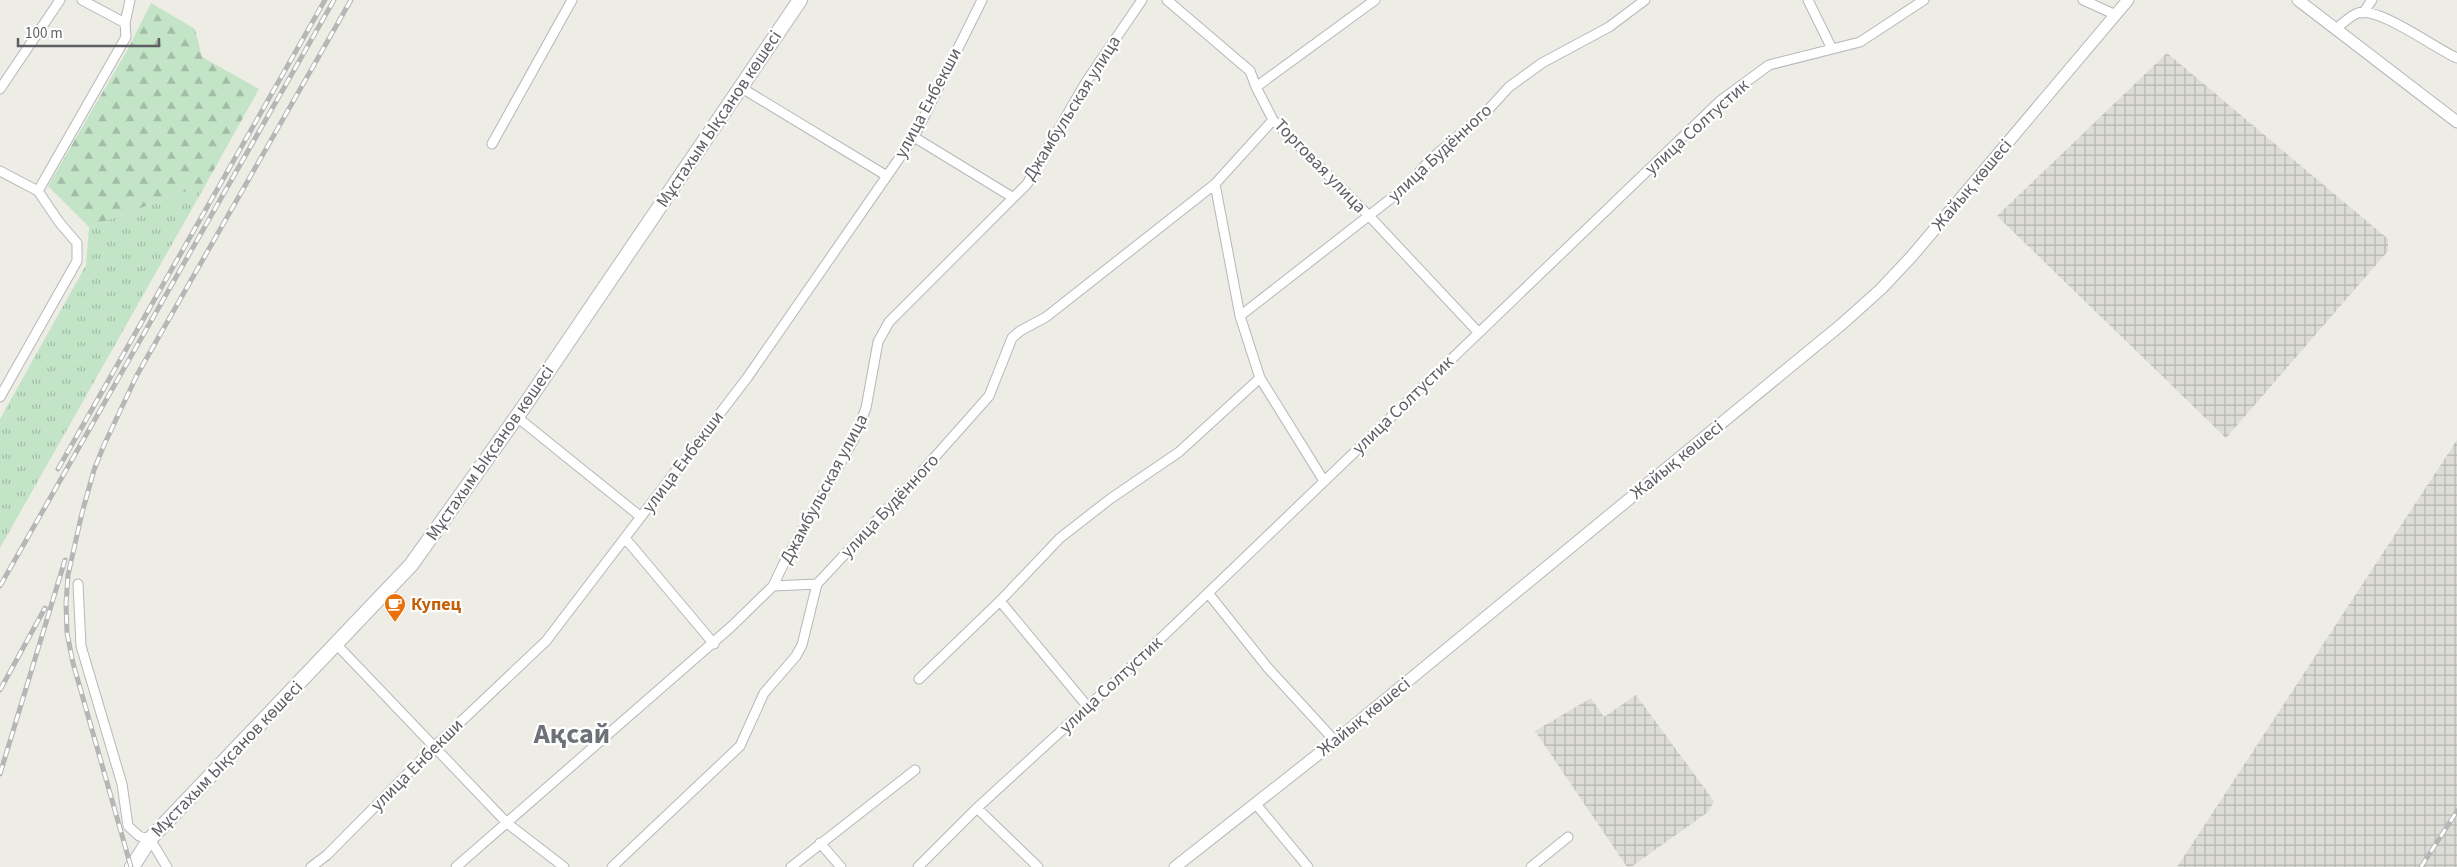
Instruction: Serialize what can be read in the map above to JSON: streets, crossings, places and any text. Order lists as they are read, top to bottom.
{
  "streets": {
    "main road": ["Мұстахым Ықсанов көшесі"],
    "street": [
      "улица Енбекши",
      "Джамбульская улица",
      "улица Солтустик",
      "улица Будённого",
      "Торговая улица",
      "Жайық көшесі"
    ]
  },
  "crossings": [
    ["улица Солтустик", "Торговая улица"],
    ["улица Будённого", "Торговая улица"]
  ],
  "districts": ["Ақсай"],
  "places": {
    "cafe": ["Купец"]
  },
  "scale_bar": "100 m"
}
